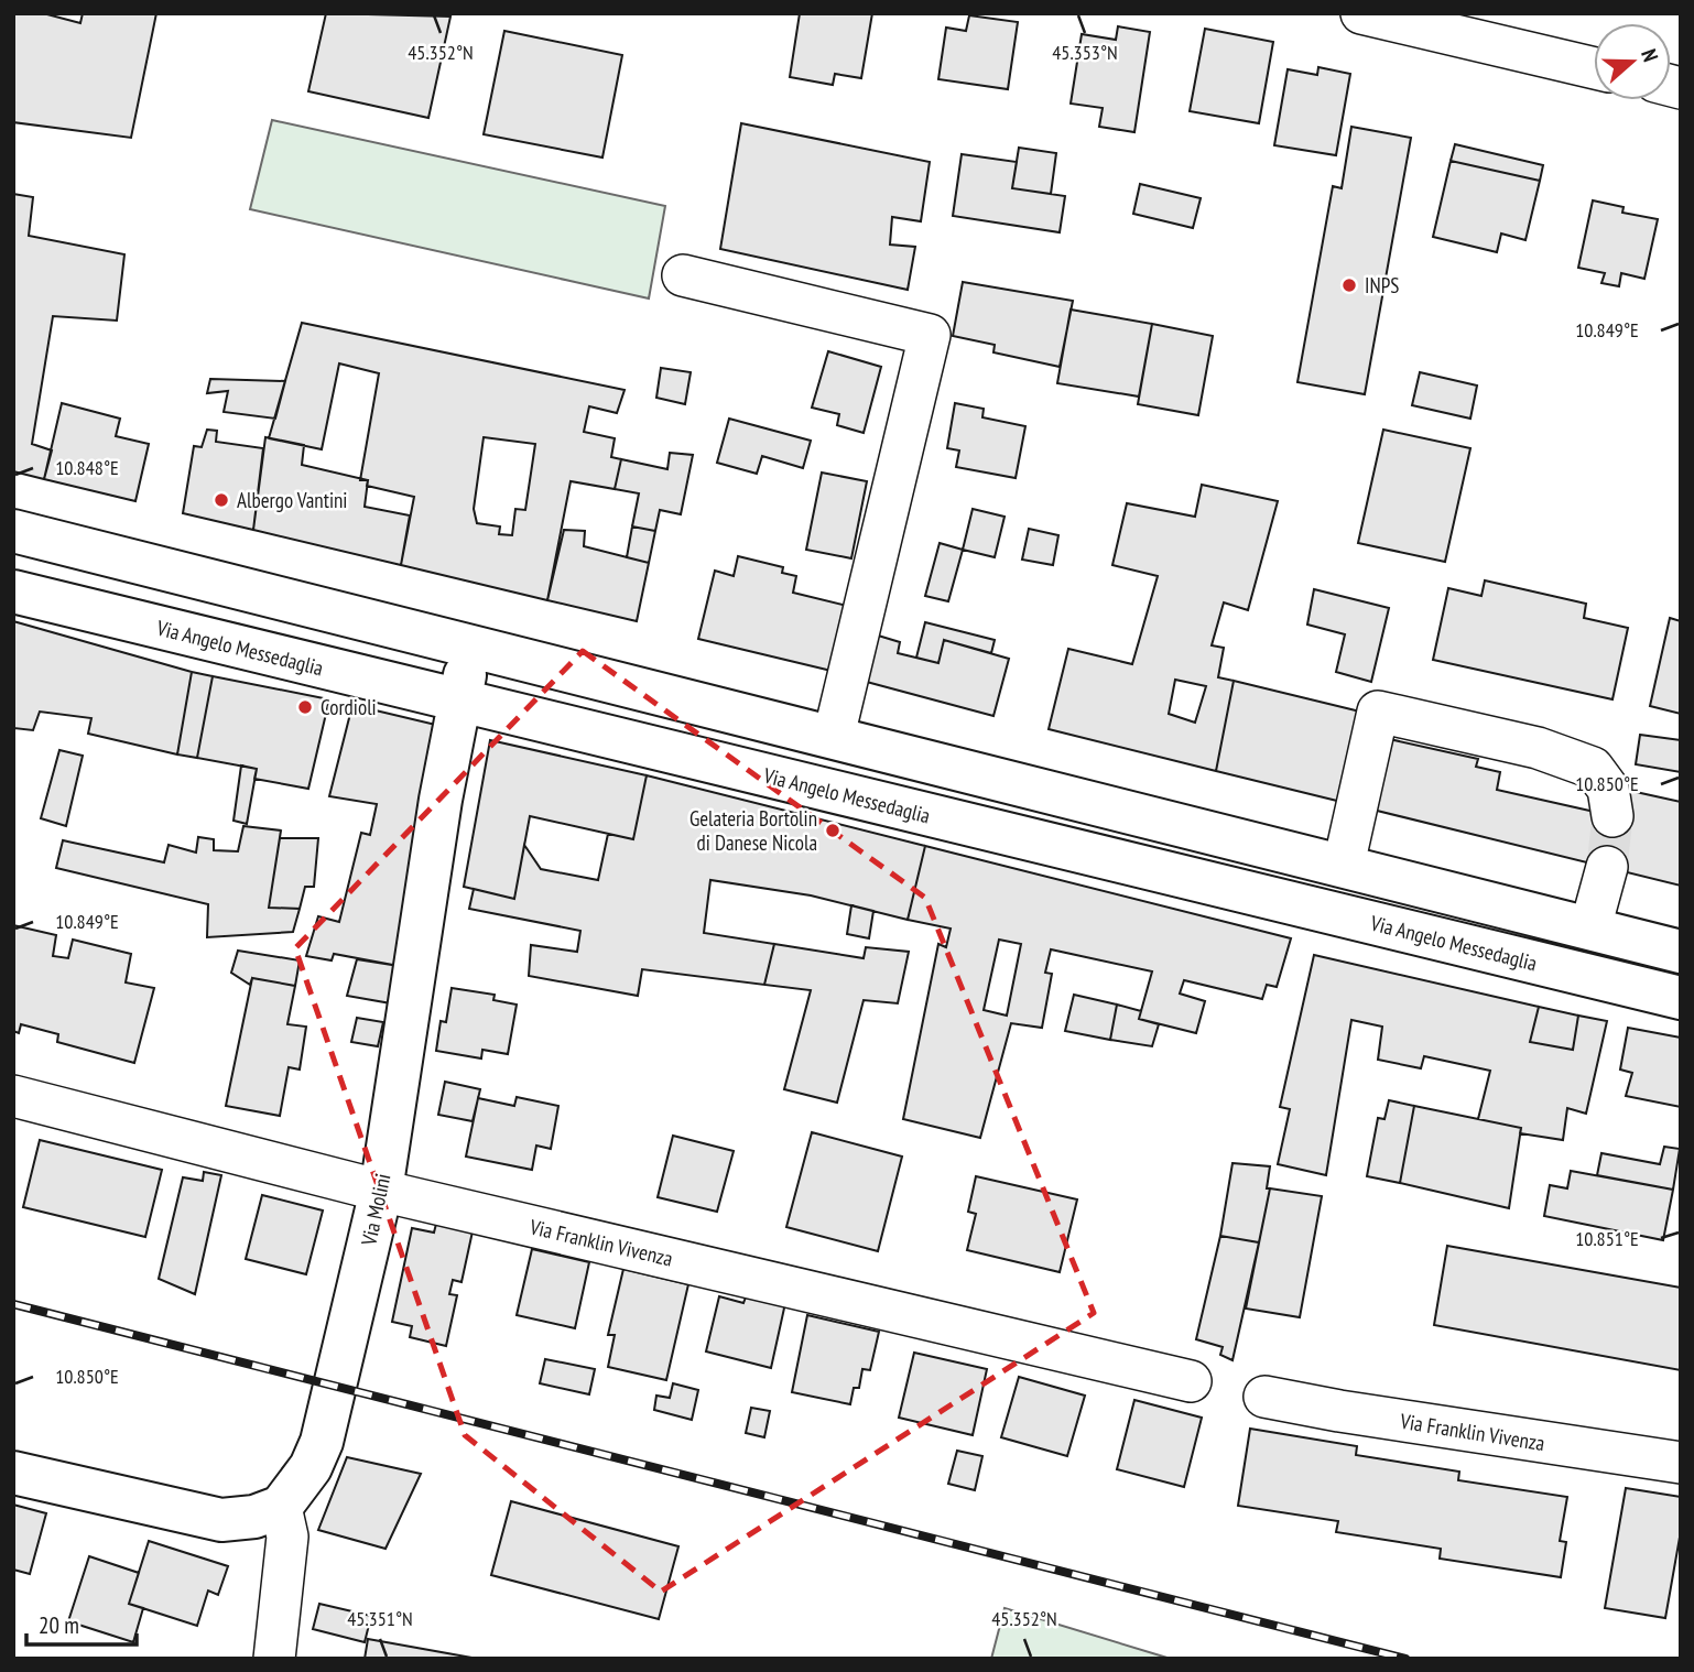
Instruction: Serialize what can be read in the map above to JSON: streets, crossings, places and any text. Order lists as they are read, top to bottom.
{
  "streets": {
    "main road": ["Via Angelo Messedaglia", "Via Molini"],
    "street": ["Via Franklin Vivenza"]
  },
  "crossings": [
    ["Via Angelo Messedaglia", "Via Molini"],
    ["Via Molini", "Via Franklin Vivenza"]
  ],
  "places": [
    "INPS",
    "Albergo Vantini",
    "Cordioli",
    "Gelateria Bortolin di Danese Nicola"
  ],
  "scale_bar": "20 m",
  "north": "right",
  "coordinates": [
    "45.352°N",
    "45.353°N",
    "10.849°E",
    "10.848°E",
    "10.850°E",
    "10.851°E",
    "45.351°N"
  ]
}
